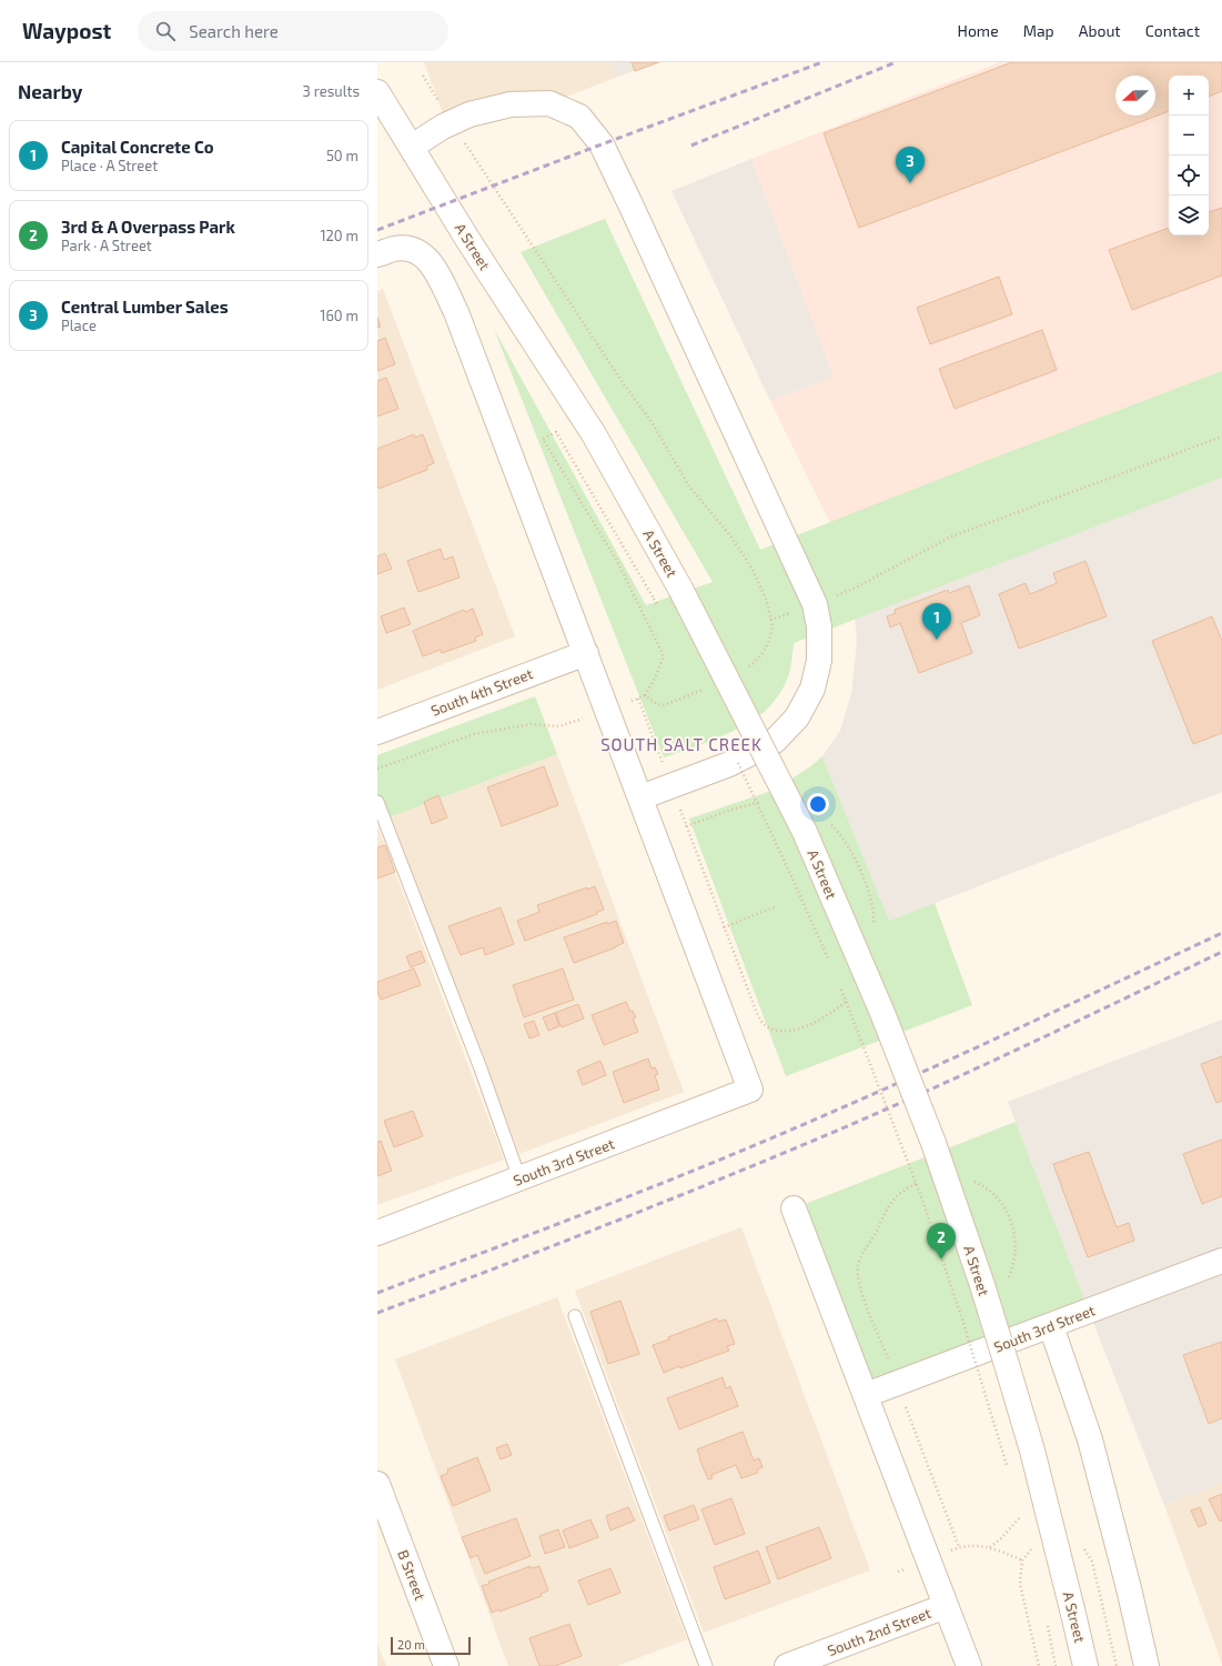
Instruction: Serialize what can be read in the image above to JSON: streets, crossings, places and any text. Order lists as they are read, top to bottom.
{
  "streets": {
    "street": [
      "A Street",
      "South 4th Street",
      "South 3rd Street",
      "B Street",
      "South 2nd Street"
    ]
  },
  "districts": ["SOUTH SALT CREEK"],
  "scale_bar": "20 m",
  "north": "left",
  "page": {
    "header": "Waypost",
    "search": "Search here",
    "nav": [
      "Home",
      "Map",
      "About",
      "Contact"
    ],
    "heading": ["Nearby", "3 results"],
    "map_buttons": ["+", "−"],
    "list": [
      {
        "mark": "1",
        "name": "Capital Concrete Co",
        "note": "Place · A Street",
        "value": "50 m"
      },
      {
        "mark": "2",
        "name": "3rd & A Overpass Park",
        "note": "Park · A Street",
        "value": "120 m"
      },
      {
        "mark": "3",
        "name": "Central Lumber Sales",
        "note": "Place",
        "value": "160 m"
      }
    ],
    "pins": ["3", "1", "2"],
    "scale": "20 m"
  }
}
